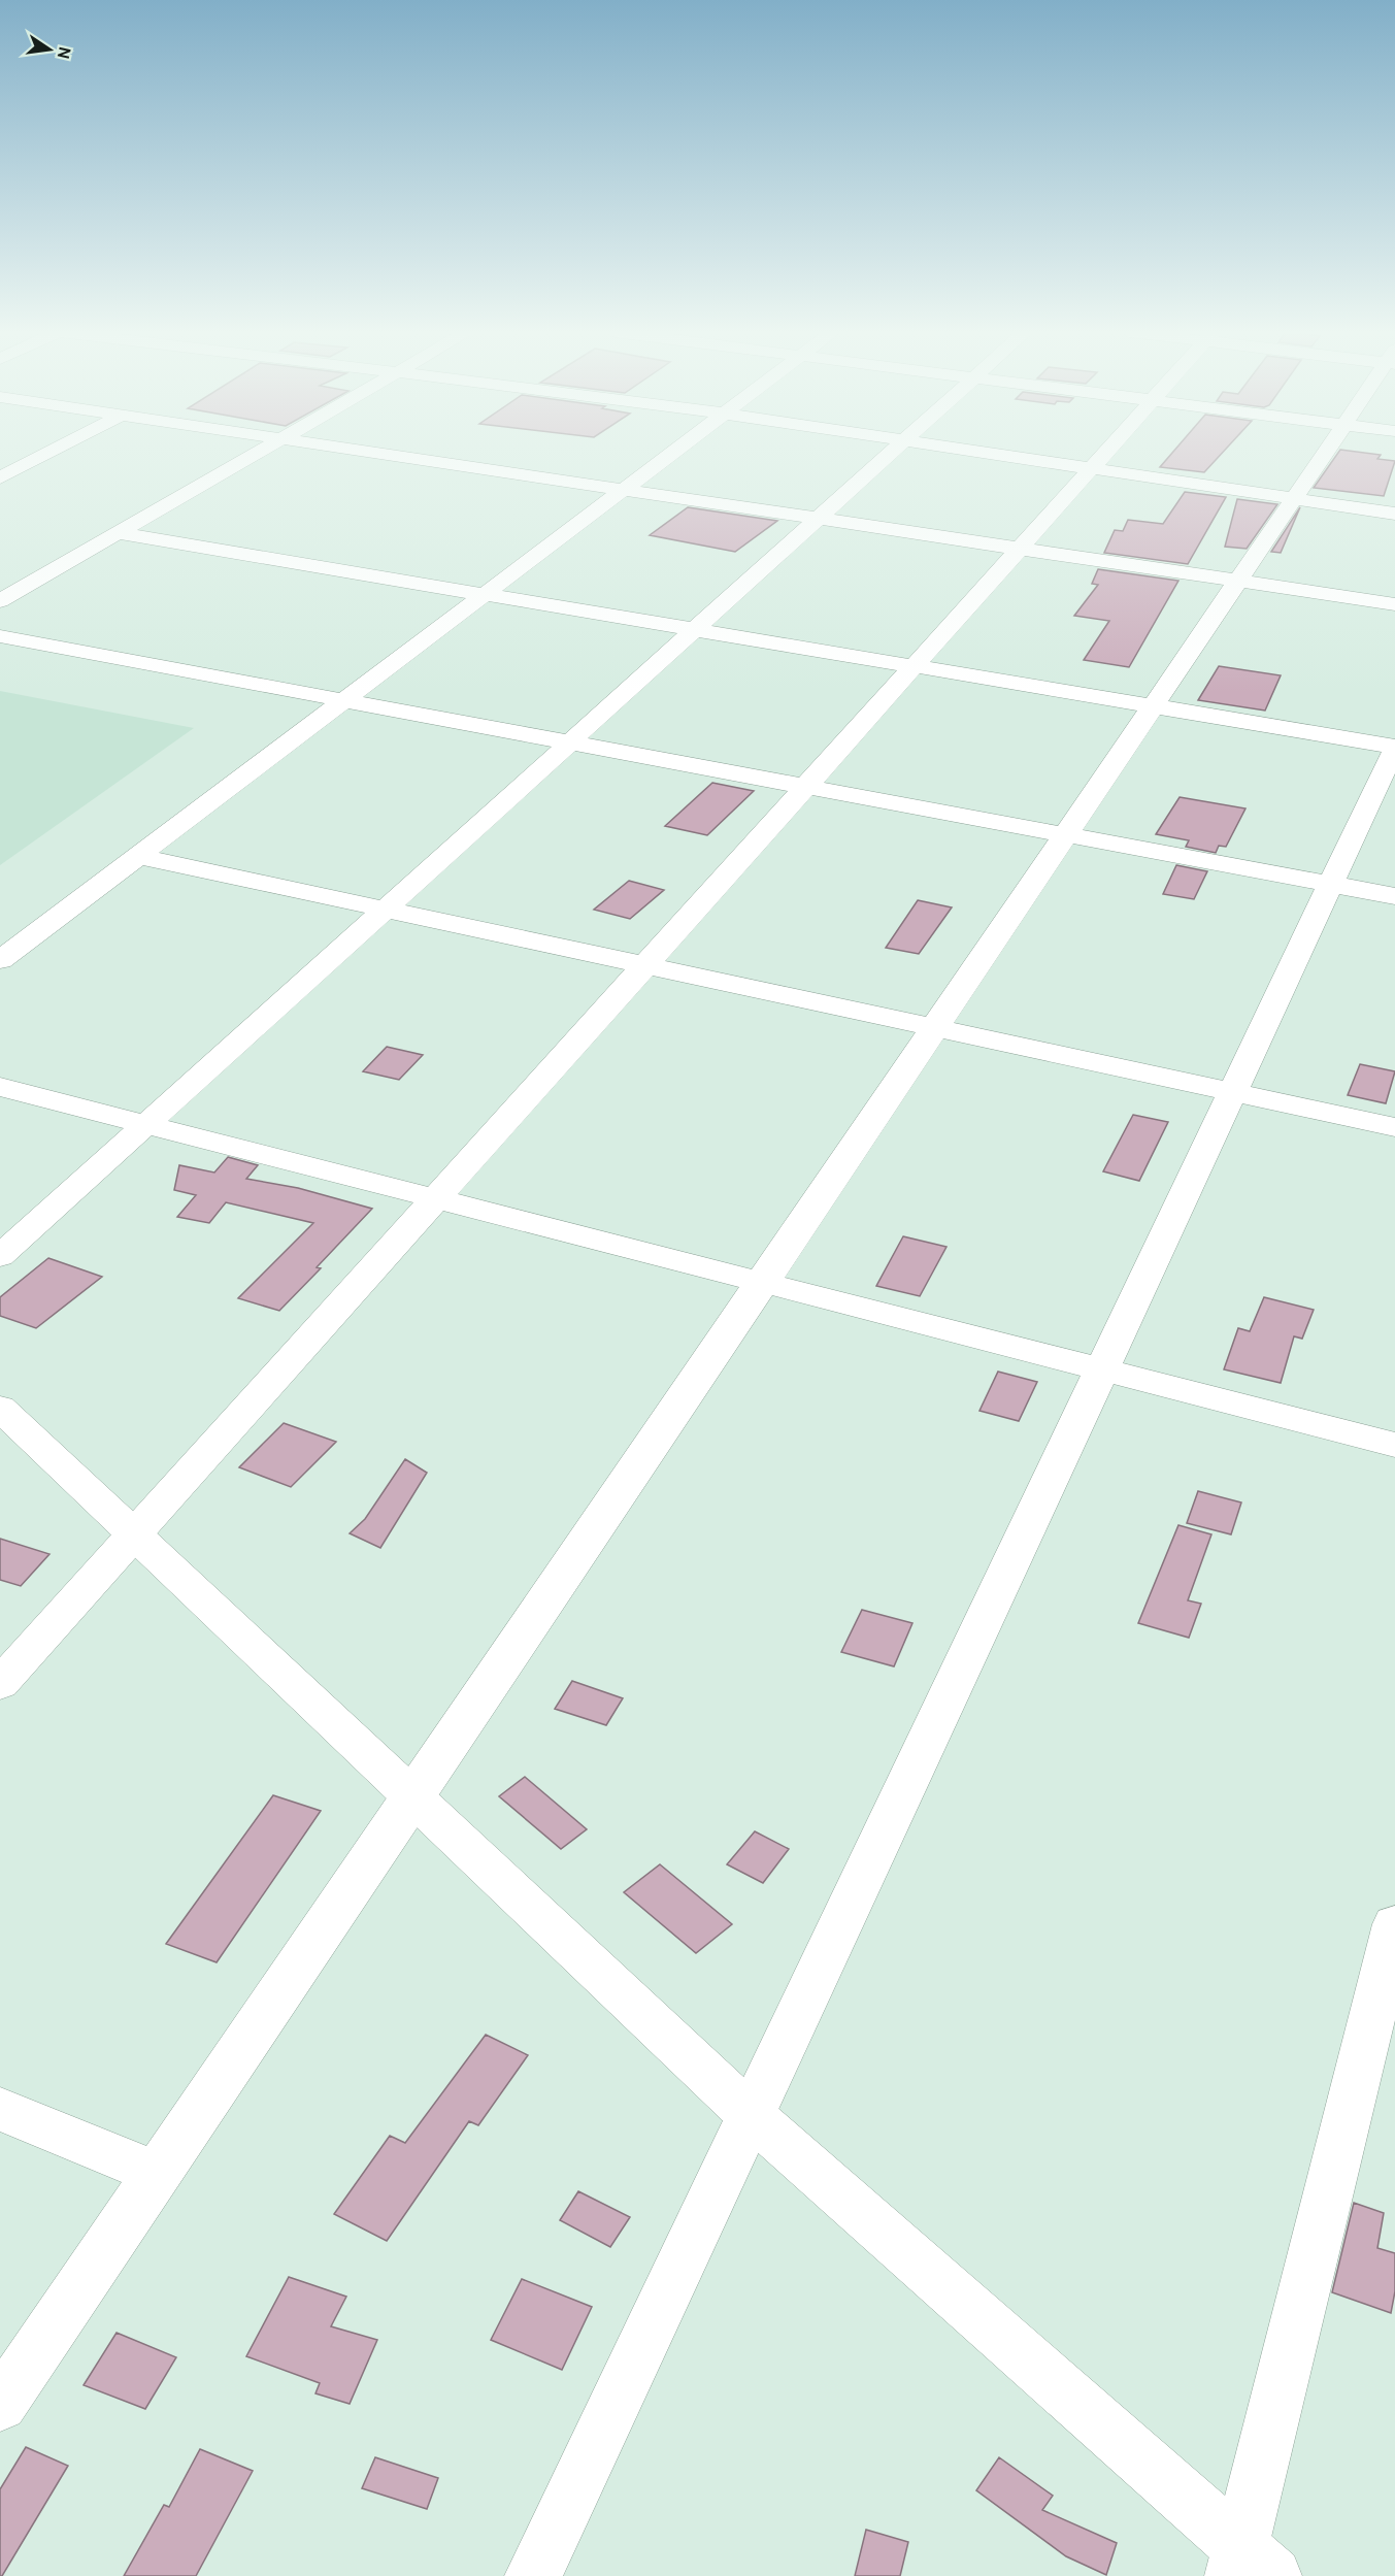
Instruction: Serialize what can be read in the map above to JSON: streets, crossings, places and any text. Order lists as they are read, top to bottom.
{
  "north": "right"
}
